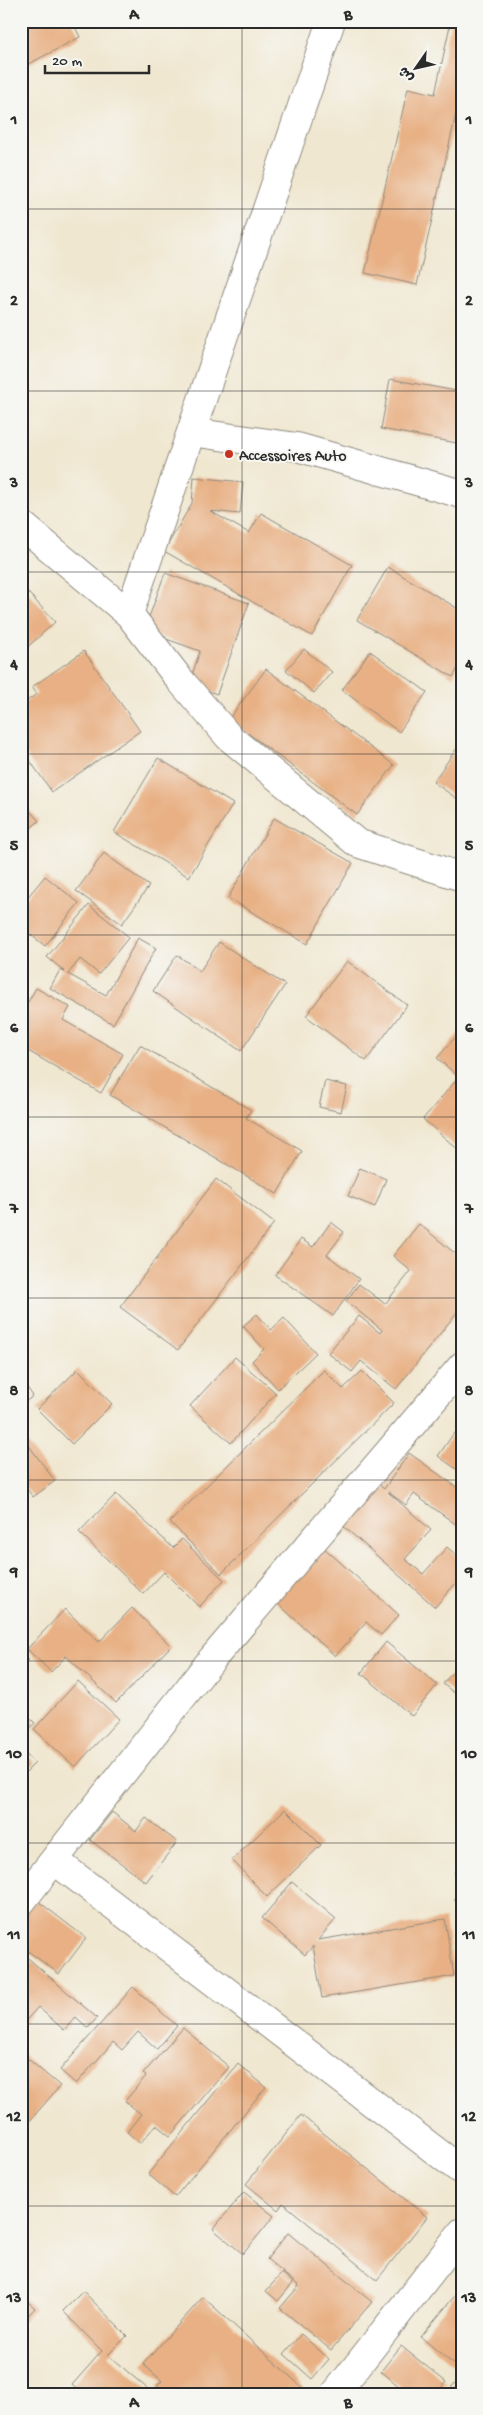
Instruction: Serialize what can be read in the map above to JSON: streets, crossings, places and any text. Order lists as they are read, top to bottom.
{
  "places": ["Accessoires Auto"],
  "scale_bar": "20 m",
  "north": "bottom left",
  "grid": {
    "columns": ["A", "B"],
    "rows": [
      "1",
      "2",
      "3",
      "4",
      "5",
      "6",
      "7",
      "8",
      "9",
      "10",
      "11",
      "12",
      "13"
    ]
  }
}
